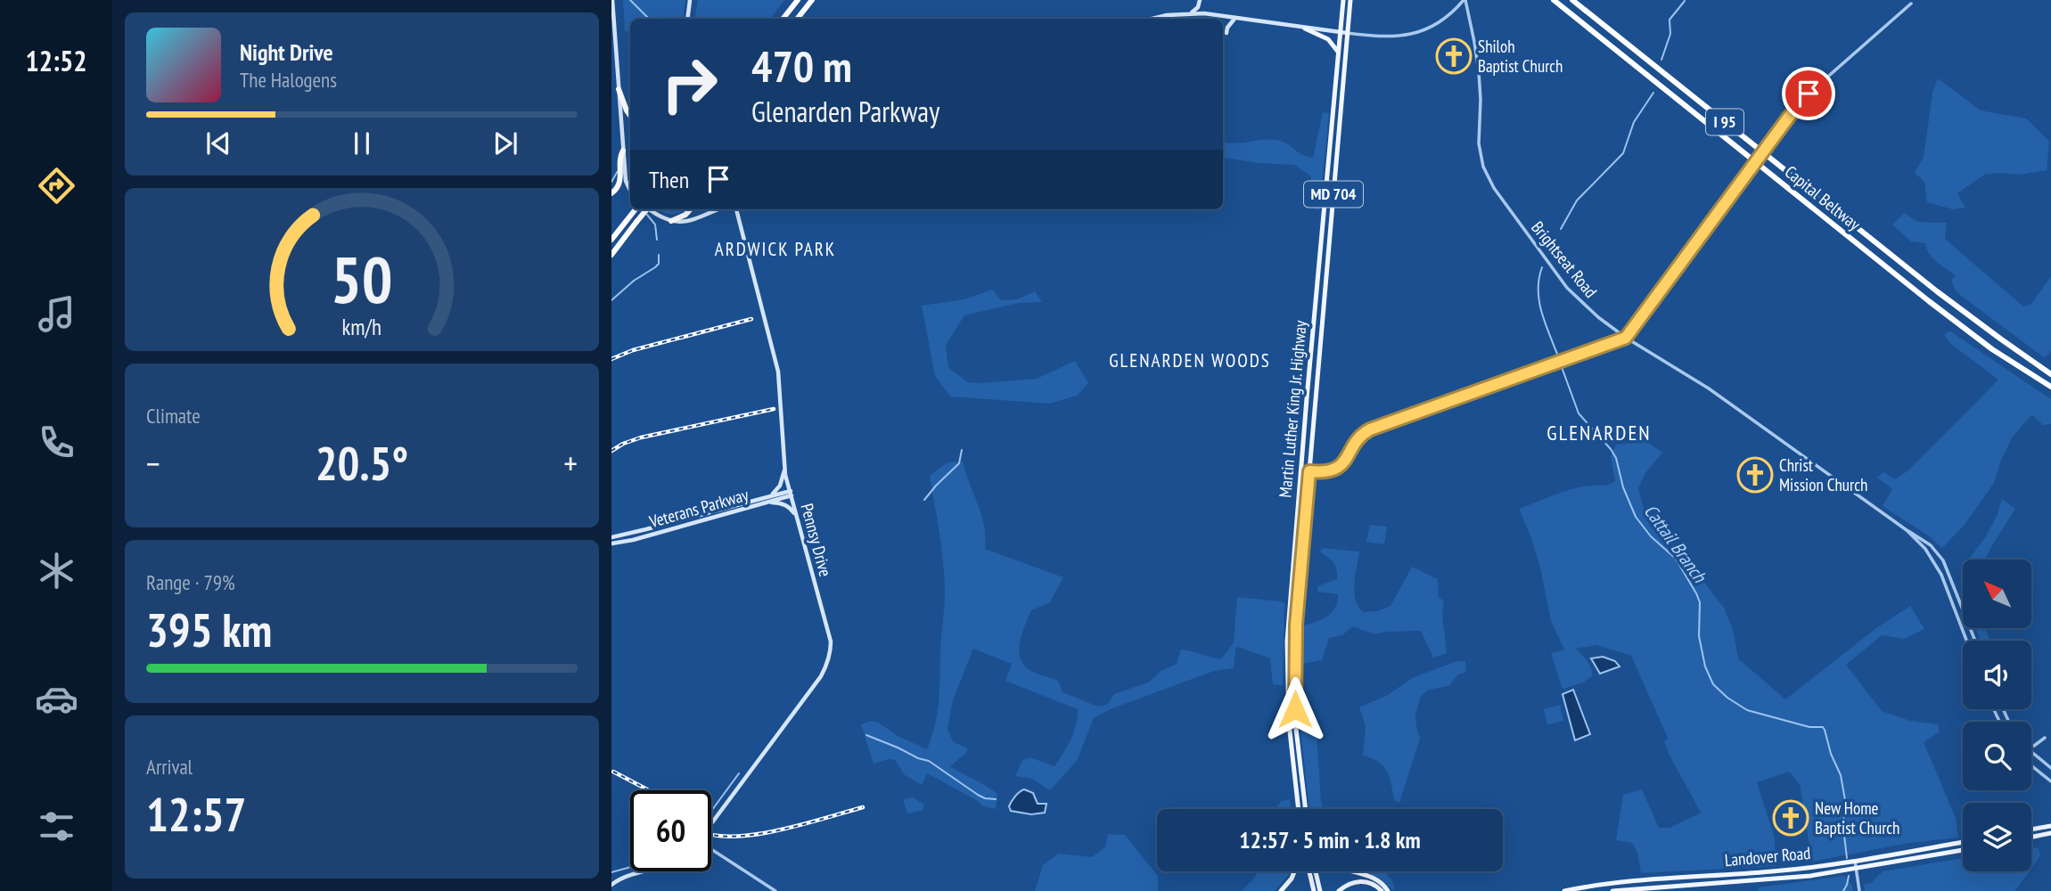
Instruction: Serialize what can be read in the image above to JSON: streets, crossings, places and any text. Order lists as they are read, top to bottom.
{
  "streets": {
    "highway": ["I 95", "Capital Beltway"],
    "main road": [
      "MD 704",
      "Martin Luther King Jr. Highway",
      "Veterans Parkway",
      "Pennsy Drive",
      "Landover Road"
    ],
    "street": ["Brightseat Road"]
  },
  "crossings": [
    ["Veterans Parkway", "Pennsy Drive"]
  ],
  "districts": ["ARDWICK PARK", "GLENARDEN WOODS", "GLENARDEN"],
  "water": ["Cattail Branch"],
  "places": {
    "church": ["Shiloh Baptist Church", "Christ Mission Church", "New Home Baptist Church"]
  },
  "north": "top left",
  "page": {
    "tabs": "12:52",
    "turn": ["470 m", "Glenarden Parkway"],
    "song": ["Night Drive", "The Halogens"],
    "then": "Then",
    "tile": [
      "Climate",
      ["Range · 79%", "395 km"],
      ["Arrival", "12:57"]
    ],
    "heat": ["−", "20.5°", "+"],
    "limit": "60",
    "trip": "12:57 · 5 min · 1.8 km",
    "gauge": ["50", "km/h"]
  }
}
